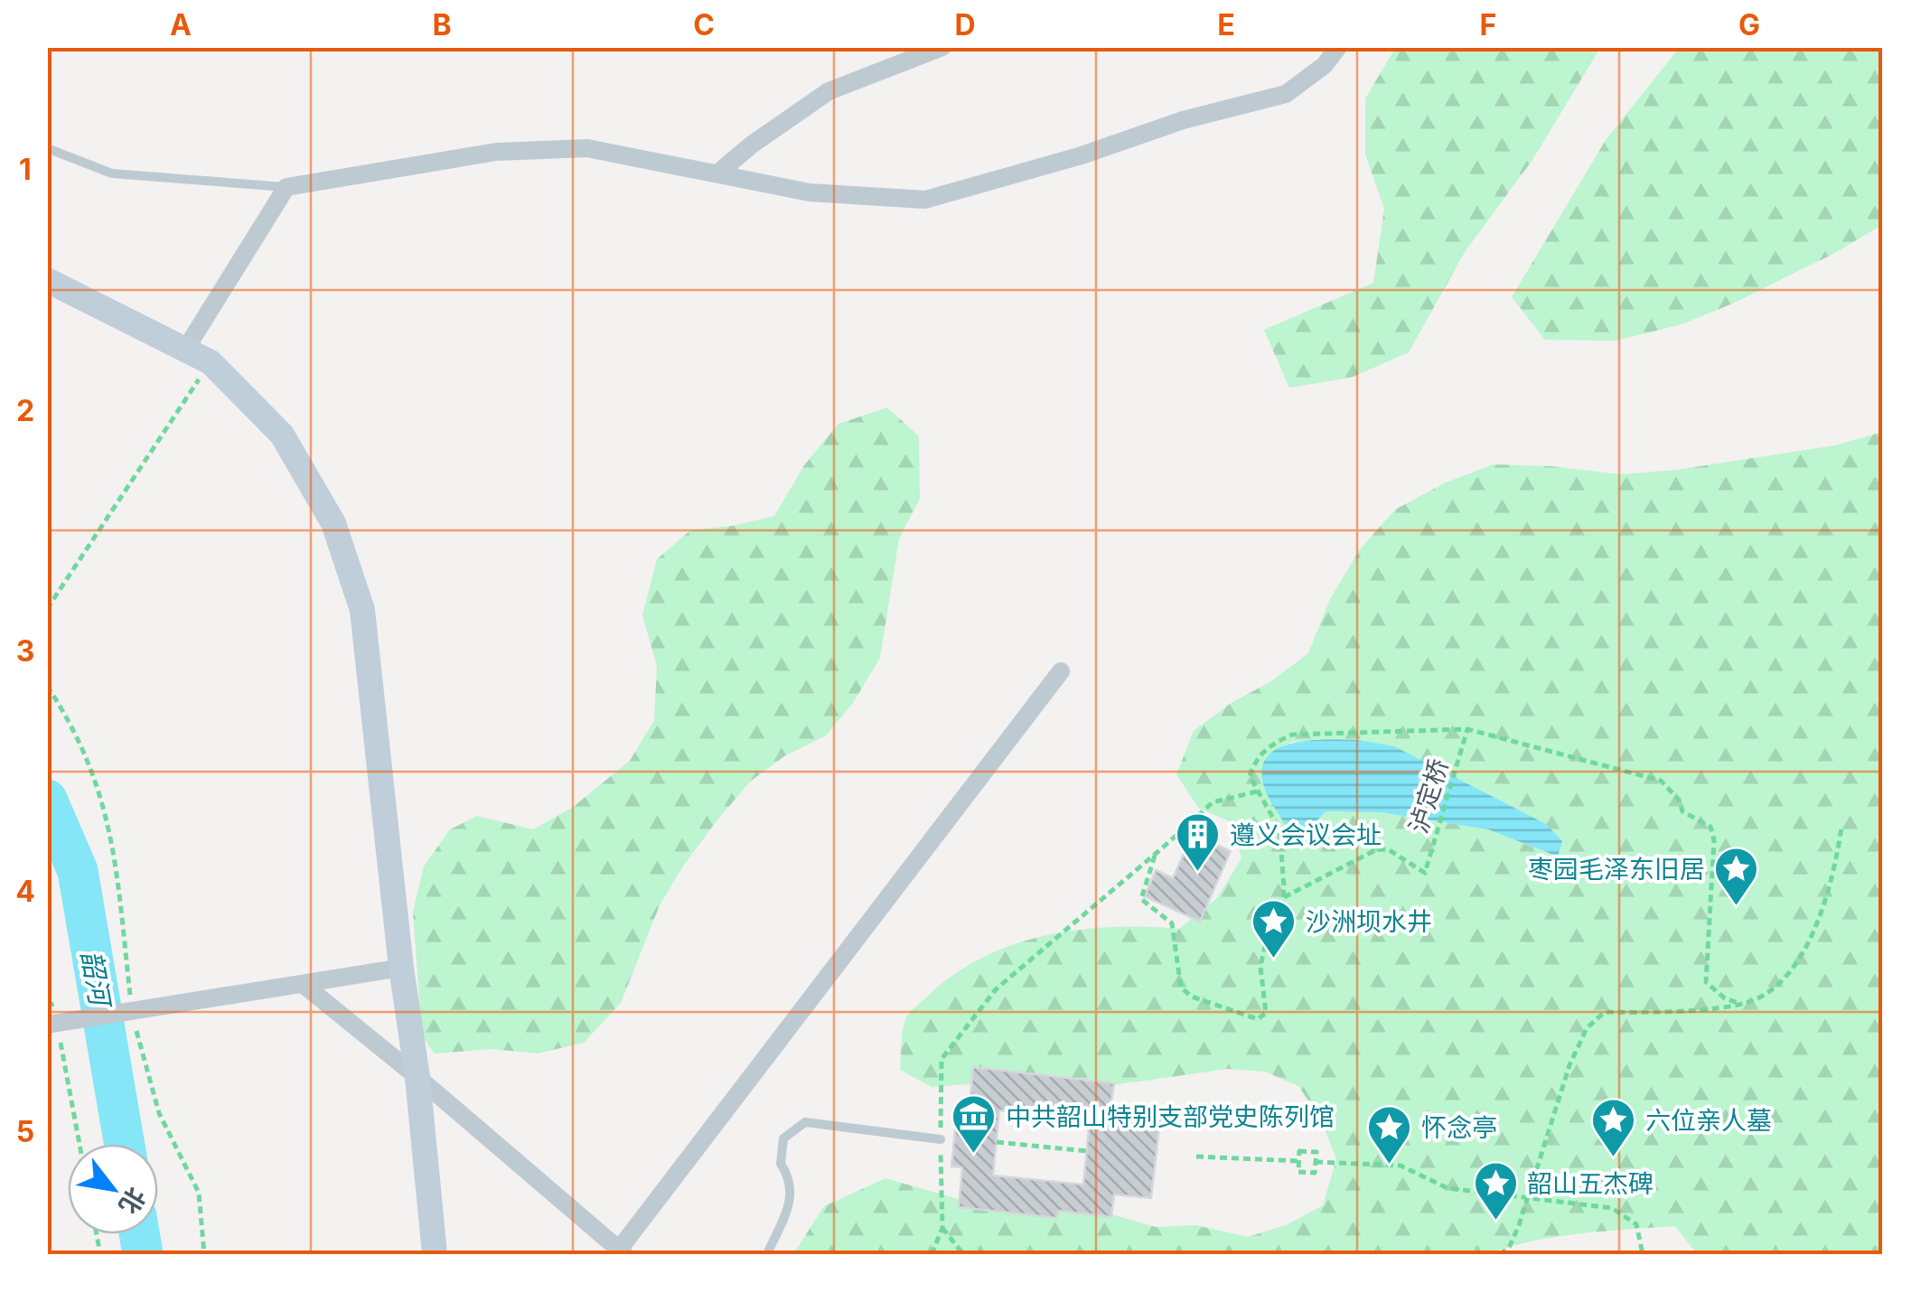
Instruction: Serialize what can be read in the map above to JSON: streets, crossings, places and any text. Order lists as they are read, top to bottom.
{
  "streets": {
    "path": ["泸定桥"]
  },
  "water": ["韶河"],
  "places": {
    "building": ["遵义会议会址"],
    "place": [
      "枣园毛泽东旧居",
      "沙洲坝水井",
      "六位亲人墓",
      "怀念亭",
      "韶山五杰碑"
    ],
    "museum": ["中共韶山特别支部党史陈列馆"]
  },
  "north": "bottom right",
  "grid": {
    "columns": [
      "A",
      "B",
      "C",
      "D",
      "E",
      "F",
      "G"
    ],
    "rows": [
      "1",
      "2",
      "3",
      "4",
      "5"
    ]
  }
}
